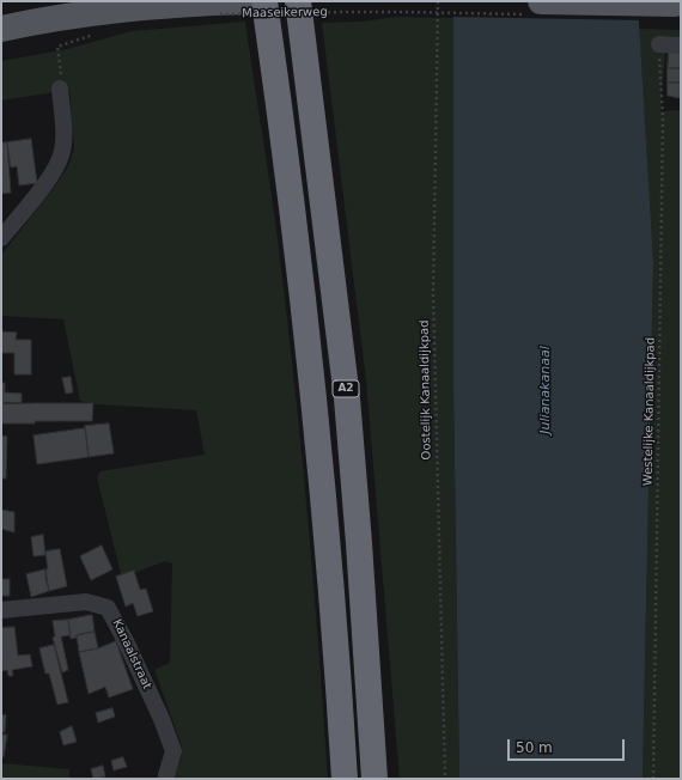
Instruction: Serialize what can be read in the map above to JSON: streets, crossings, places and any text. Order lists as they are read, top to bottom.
{
  "streets": {
    "highway": ["A2"],
    "main road": ["Maaseikerweg"],
    "street": ["Kanaalstraat"],
    "path": ["Oostelijk Kanaaldijkpad", "Westelijke Kanaaldijkpad"]
  },
  "water": ["Julianakanaal"],
  "scale_bar": "50 m"
}
